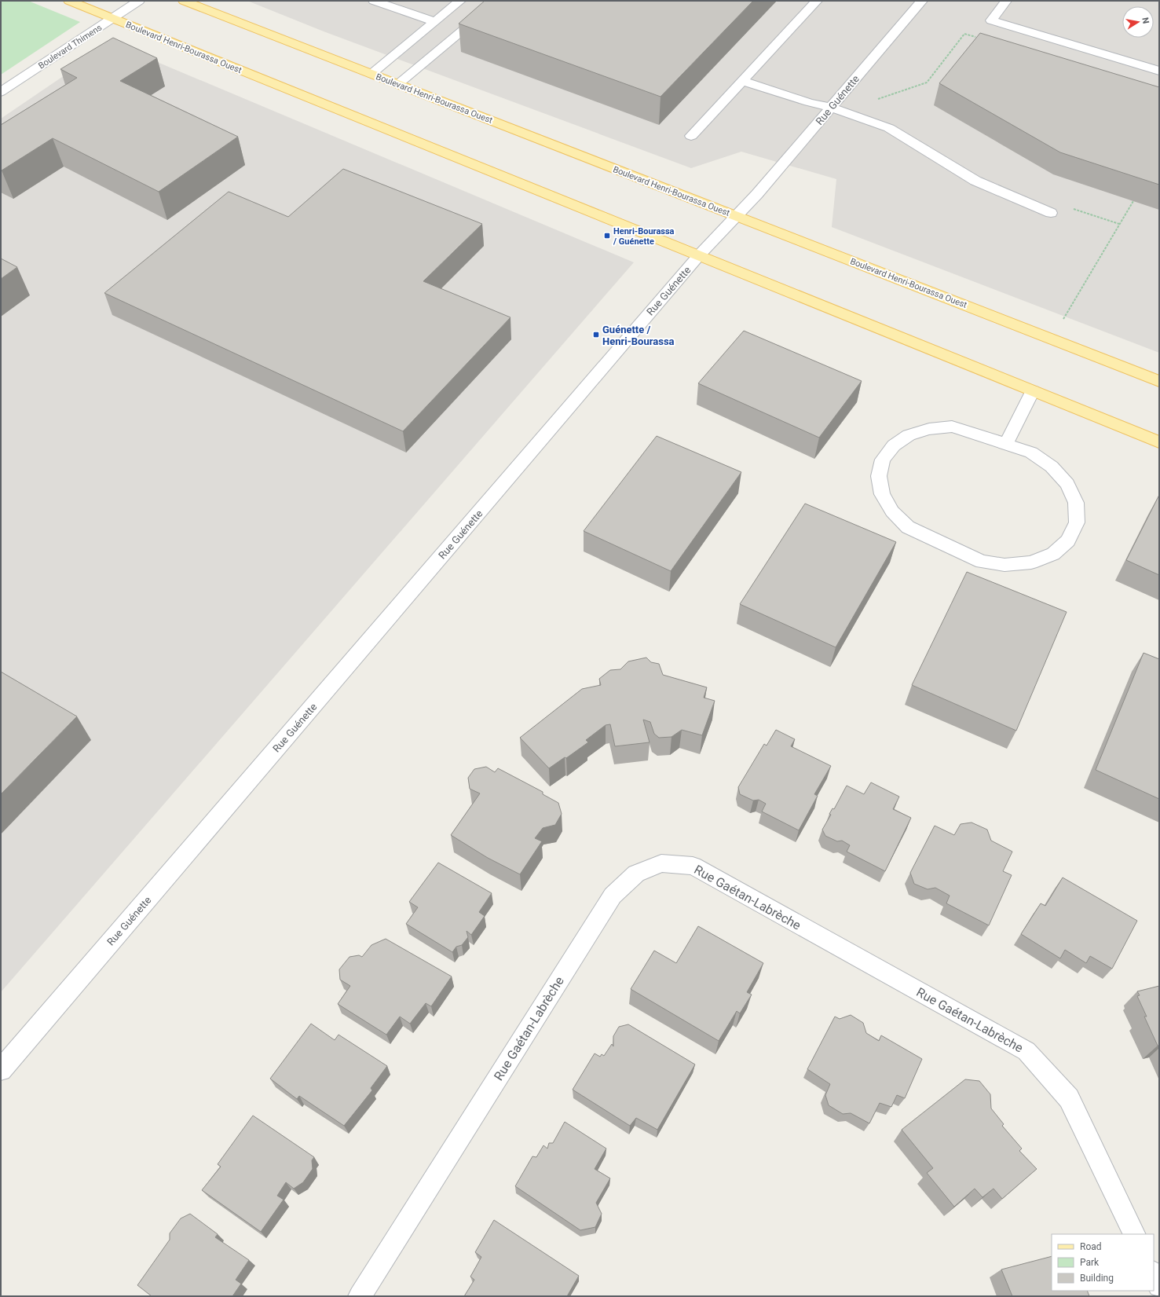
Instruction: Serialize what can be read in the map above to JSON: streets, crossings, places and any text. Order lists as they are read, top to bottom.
{
  "streets": {
    "main road": ["Boulevard Henri-Bourassa Ouest"],
    "street": ["Boulevard Thimens", "Rue Guénette", "Rue Gaétan-Labrèche"]
  },
  "crossings": [
    ["Boulevard Thimens", "Boulevard Henri-Bourassa Ouest"],
    ["Boulevard Henri-Bourassa Ouest", "Rue Guénette"]
  ],
  "places": {
    "transit": ["Henri-Bourassa / Guénette", "Guénette / Henri-Bourassa"]
  },
  "legend": ["Road", "Park", "Building"],
  "north": "right"
}
